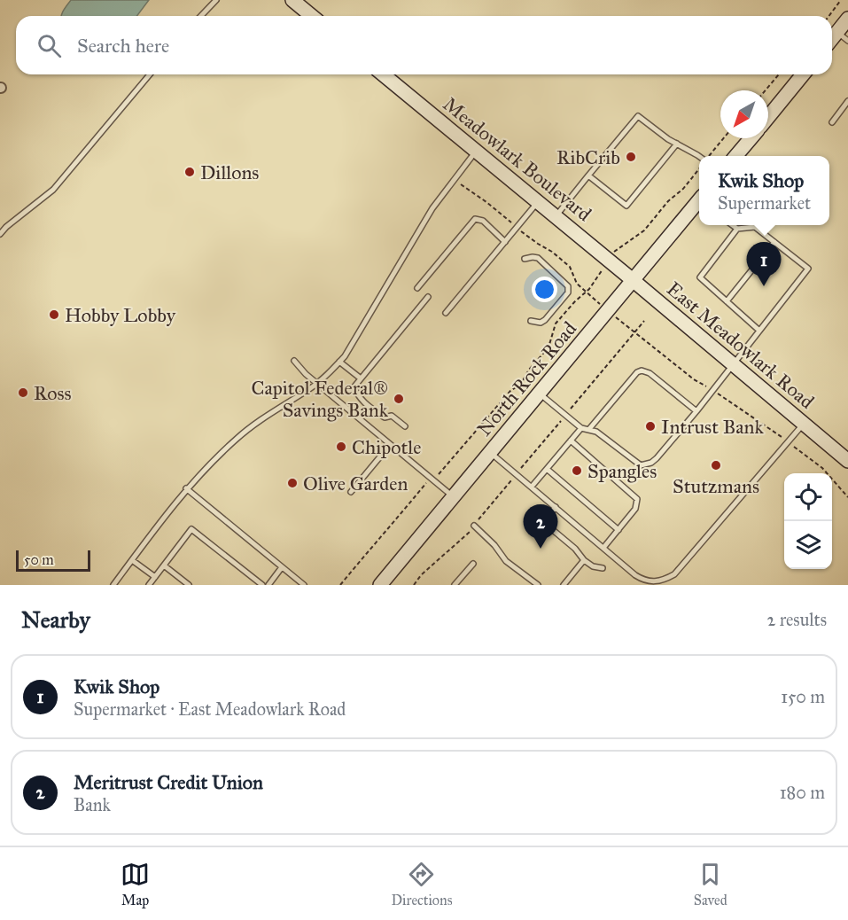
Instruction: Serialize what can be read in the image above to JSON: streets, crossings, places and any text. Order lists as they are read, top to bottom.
{
  "streets": {
    "main road": ["Meadowlark Boulevard", "East Meadowlark Road", "North Rock Road"]
  },
  "crossings": [
    ["Meadowlark Boulevard", "East Meadowlark Road"],
    ["Meadowlark Boulevard", "North Rock Road"],
    ["East Meadowlark Road", "North Rock Road"]
  ],
  "places": [
    "RibCrib",
    "Dillons",
    "Hobby Lobby",
    "Ross",
    "Capitol Federal® Savings Bank",
    "Intrust Bank",
    "Chipotle",
    "Stutzmans",
    "Spangles",
    "Olive Garden"
  ],
  "scale_bar": "50 m",
  "north": "bottom left",
  "page": {
    "search": "Search here",
    "popup": ["Kwik Shop", "Supermarket"],
    "pins": ["1", "2"],
    "scale": "50 m",
    "heading": ["Nearby", "2 results"],
    "list": [
      {
        "mark": "1",
        "name": "Kwik Shop",
        "note": "Supermarket · East Meadowlark Road",
        "value": "150 m"
      },
      {
        "mark": "2",
        "name": "Meritrust Credit Union",
        "note": "Bank",
        "value": "180 m"
      }
    ],
    "nav": ["Map", "Directions", "Saved"]
  }
}
